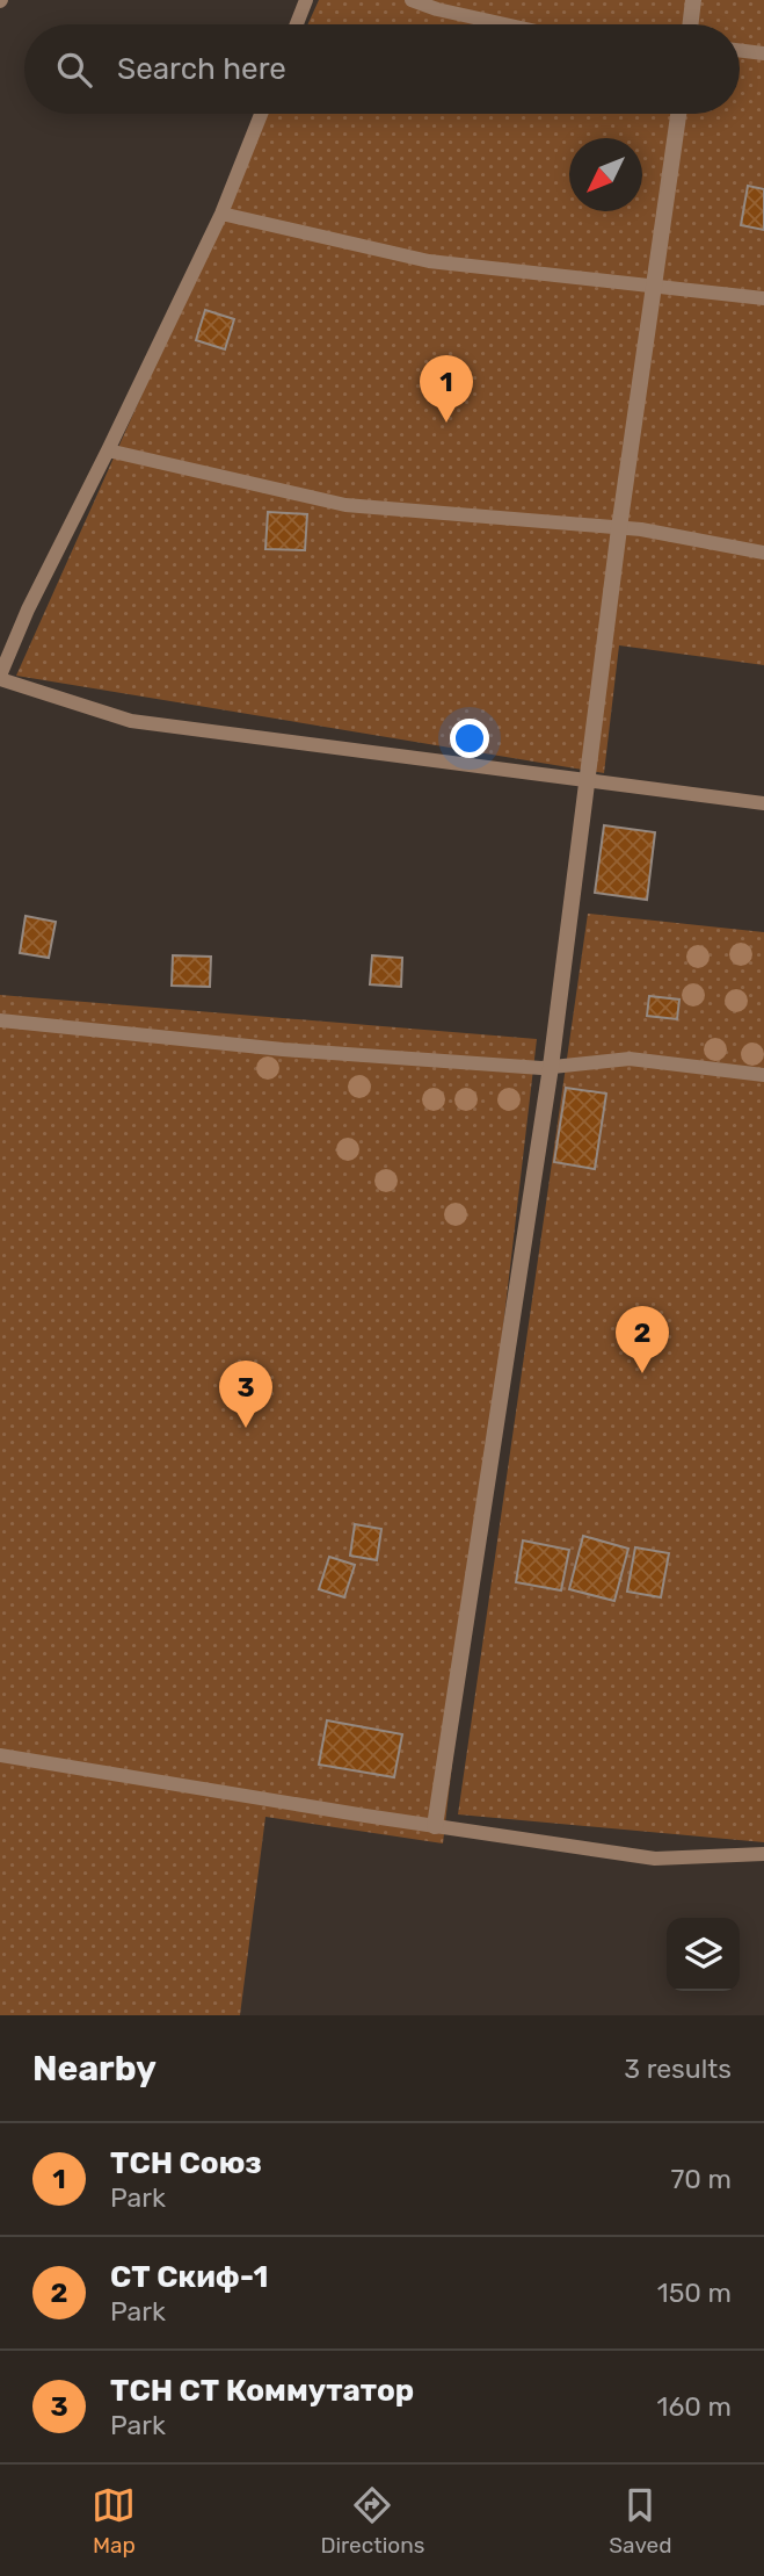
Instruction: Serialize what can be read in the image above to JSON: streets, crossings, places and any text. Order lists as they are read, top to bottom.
{
  "north": "bottom left",
  "page": {
    "search": "Search here",
    "pins": ["1", "2", "3"],
    "heading": ["Nearby", "3 results"],
    "list": [
      {
        "mark": "1",
        "name": "ТСН Союз",
        "note": "Park",
        "value": "70 m"
      },
      {
        "mark": "2",
        "name": "СТ Скиф-1",
        "note": "Park",
        "value": "150 m"
      },
      {
        "mark": "3",
        "name": "ТСН СТ Коммутатор",
        "note": "Park",
        "value": "160 m"
      }
    ],
    "nav": ["Map", "Directions", "Saved"]
  }
}
